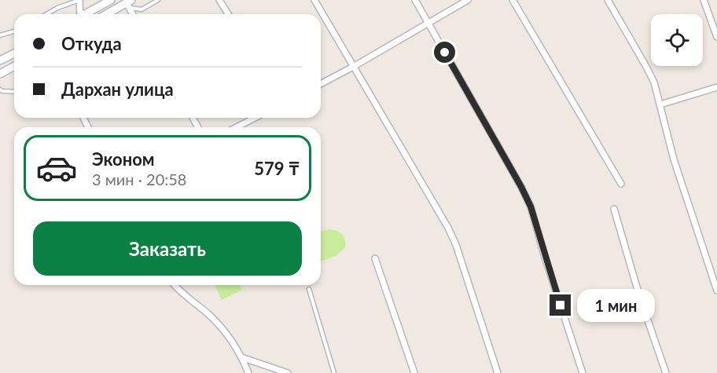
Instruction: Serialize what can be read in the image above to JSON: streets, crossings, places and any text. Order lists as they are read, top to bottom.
{
  "page": {
    "banner": ["Откуда", "Дархан улица"],
    "list": [
      {
        "name": "Эконом",
        "note": "3 мин · 20:58",
        "value": "579 ₸"
      }
    ],
    "buttons": "Заказать",
    "bubble": "1 мин"
  }
}
